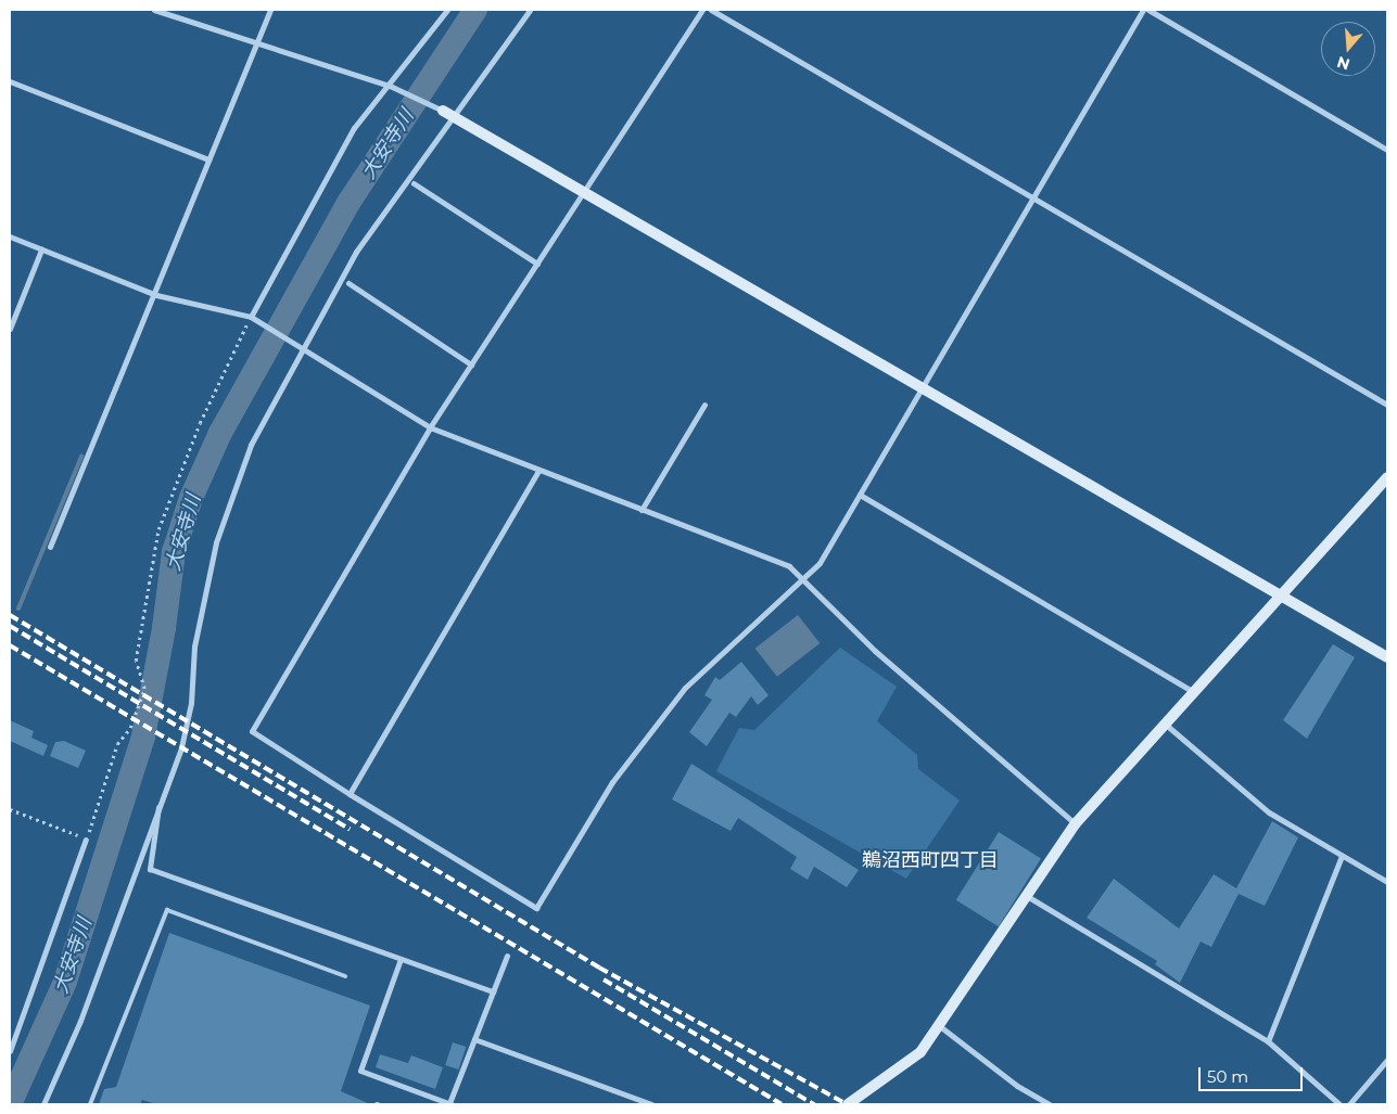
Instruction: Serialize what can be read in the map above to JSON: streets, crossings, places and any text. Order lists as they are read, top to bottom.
{
  "districts": ["鵜沼西町四丁目"],
  "water": ["大安寺川"],
  "scale_bar": "50 m",
  "north": "bottom"
}
